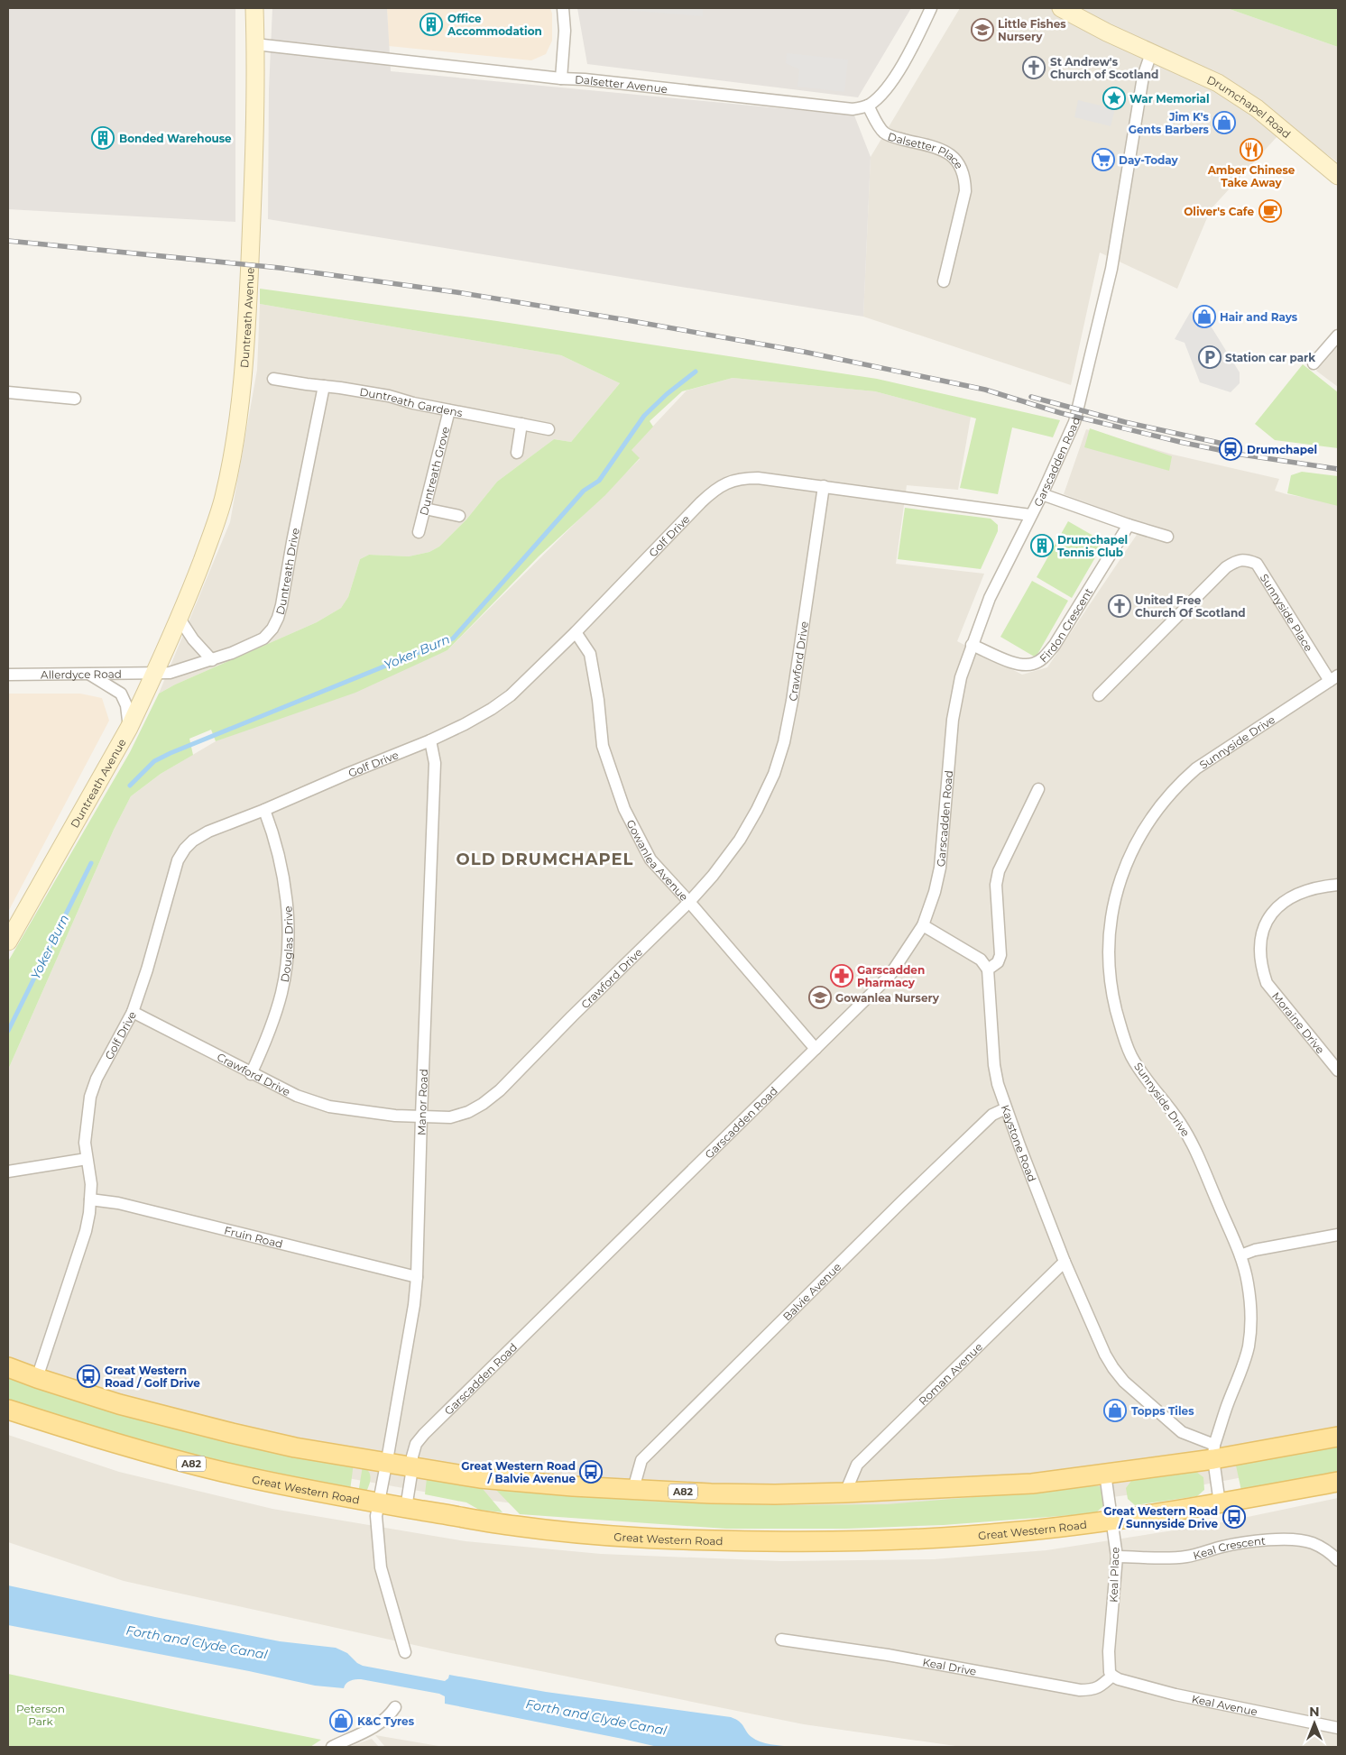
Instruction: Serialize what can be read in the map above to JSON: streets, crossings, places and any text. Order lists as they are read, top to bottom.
{
  "streets": {
    "main road": ["A82", "Great Western Road"],
    "street": [
      "Dalsetter Avenue",
      "Drumchapel Road",
      "Dalsetter Place",
      "Duntreath Avenue",
      "Duntreath Gardens",
      "Garscadden Road",
      "Duntreath Grove",
      "Golf Drive",
      "Duntreath Drive",
      "Sunnyside Place",
      "Firdon Crescent",
      "Crawford Drive",
      "Allerdyce Road",
      "Sunnyside Drive",
      "Gowanlea Avenue",
      "Douglas Drive",
      "Moraine Drive",
      "Manor Road",
      "Kaystone Road",
      "Fruin Road",
      "Balvie Avenue",
      "Roman Avenue",
      "Keal Crescent",
      "Keal Place",
      "Keal Drive",
      "Keal Avenue"
    ]
  },
  "crossings": [
    ["Dalsetter Avenue", "Dalsetter Place"],
    ["Dalsetter Avenue", "Duntreath Avenue"],
    ["Drumchapel Road", "Garscadden Road"],
    ["Duntreath Avenue", "Duntreath Drive"],
    ["Duntreath Avenue", "Allerdyce Road"],
    ["Duntreath Gardens", "Duntreath Grove"],
    ["Duntreath Gardens", "Duntreath Drive"],
    ["Garscadden Road", "Golf Drive"],
    ["Garscadden Road", "Firdon Crescent"],
    ["Garscadden Road", "Gowanlea Avenue"],
    ["Garscadden Road", "A82"],
    ["Garscadden Road", "Great Western Road"],
    ["Golf Drive", "Crawford Drive"],
    ["Golf Drive", "Gowanlea Avenue"],
    ["Golf Drive", "Douglas Drive"],
    ["Golf Drive", "Manor Road"],
    ["Golf Drive", "Fruin Road"],
    ["Golf Drive", "A82"],
    ["Duntreath Drive", "Allerdyce Road"],
    ["Sunnyside Place", "Sunnyside Drive"],
    ["Crawford Drive", "Gowanlea Avenue"],
    ["Crawford Drive", "Douglas Drive"],
    ["Crawford Drive", "Manor Road"],
    ["Sunnyside Drive", "Kaystone Road"],
    ["Sunnyside Drive", "A82"],
    ["Sunnyside Drive", "Great Western Road"],
    ["Manor Road", "Fruin Road"],
    ["Manor Road", "A82"],
    ["Manor Road", "Great Western Road"],
    ["Kaystone Road", "Balvie Avenue"],
    ["Kaystone Road", "Roman Avenue"],
    ["Kaystone Road", "A82"],
    ["Balvie Avenue", "A82"],
    ["Roman Avenue", "A82"],
    ["A82", "Keal Place"],
    ["Great Western Road", "Keal Place"],
    ["Keal Crescent", "Keal Place"],
    ["Keal Place", "Keal Drive"],
    ["Keal Place", "Keal Avenue"],
    ["Keal Drive", "Keal Avenue"]
  ],
  "districts": ["OLD DRUMCHAPEL"],
  "water": ["Yoker Burn", "Forth and Clyde Canal"],
  "parks": ["Peterson Park"],
  "places": {
    "building": ["Office Accommodation", "Bonded Warehouse", "Drumchapel Tennis Club"],
    "school or university": ["Little Fishes Nursery", "Gowanlea Nursery"],
    "church": ["St Andrew's Church of Scotland", "United Free Church Of Scotland"],
    "place": ["War Memorial"],
    "shop": [
      "Jim K's Gents Barbers",
      "Hair and Rays",
      "Topps Tiles",
      "K&C Tyres"
    ],
    "restaurant": ["Amber Chinese Take Away"],
    "supermarket": ["Day-Today"],
    "cafe": ["Oliver's Cafe"],
    "parking": ["Station car park"],
    "station": ["Drumchapel"],
    "pharmacy": ["Garscadden Pharmacy"],
    "bus stop": ["Great Western Road / Golf Drive", "Great Western Road / Balvie Avenue", "Great Western Road / Sunnyside Drive"]
  },
  "north": "top"
}
